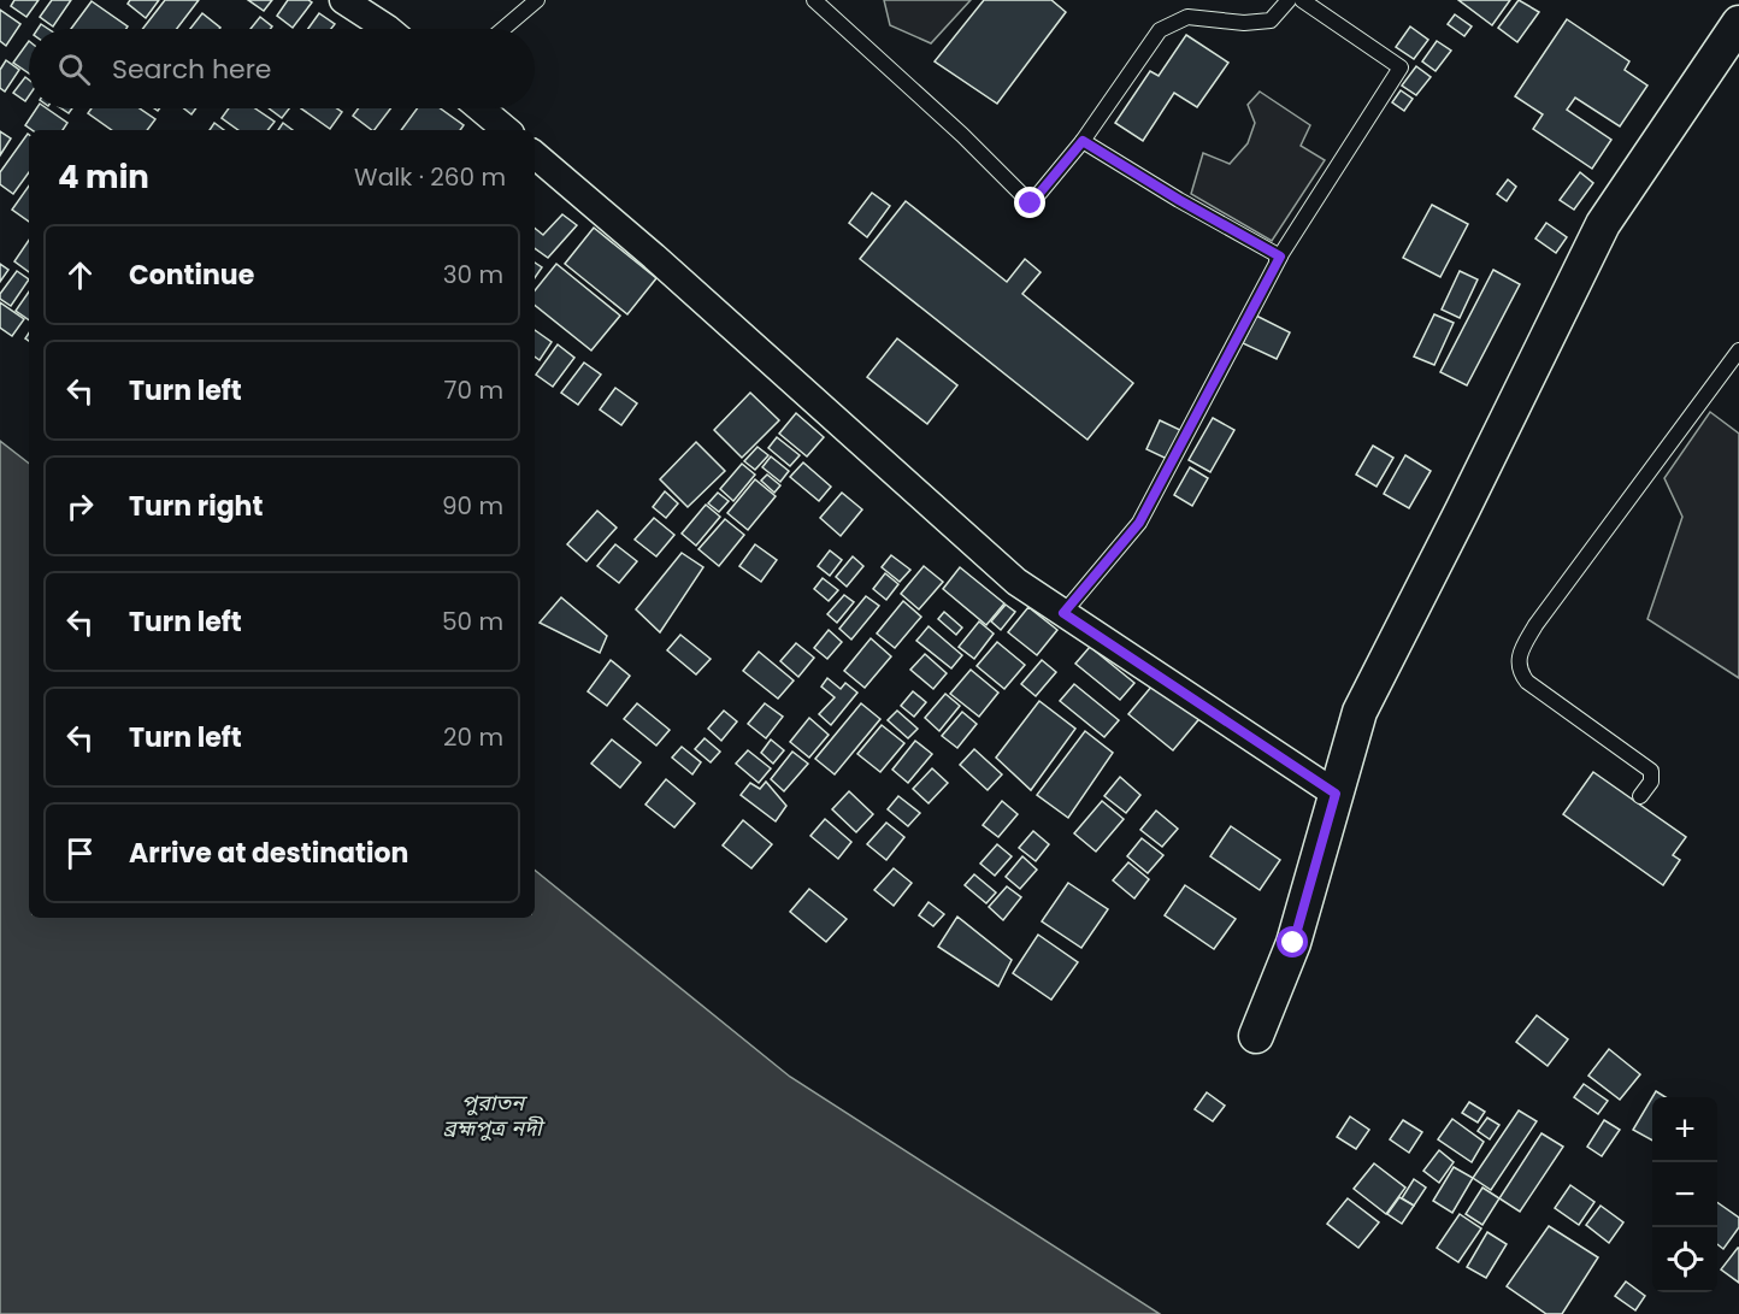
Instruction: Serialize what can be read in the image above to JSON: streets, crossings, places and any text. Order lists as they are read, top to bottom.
{
  "water": ["পুরাতন ব্রহ্মপুত্র নদী"],
  "page": {
    "search": "Search here",
    "heading": ["4 min", "Walk · 260 m"],
    "list": [
      ["Continue", "30 m"],
      ["Turn left", "70 m"],
      ["Turn right", "90 m"],
      ["Turn left", "50 m"],
      ["Turn left", "20 m"],
      "Arrive at destination"
    ],
    "map_buttons": ["+", "−"]
  }
}
